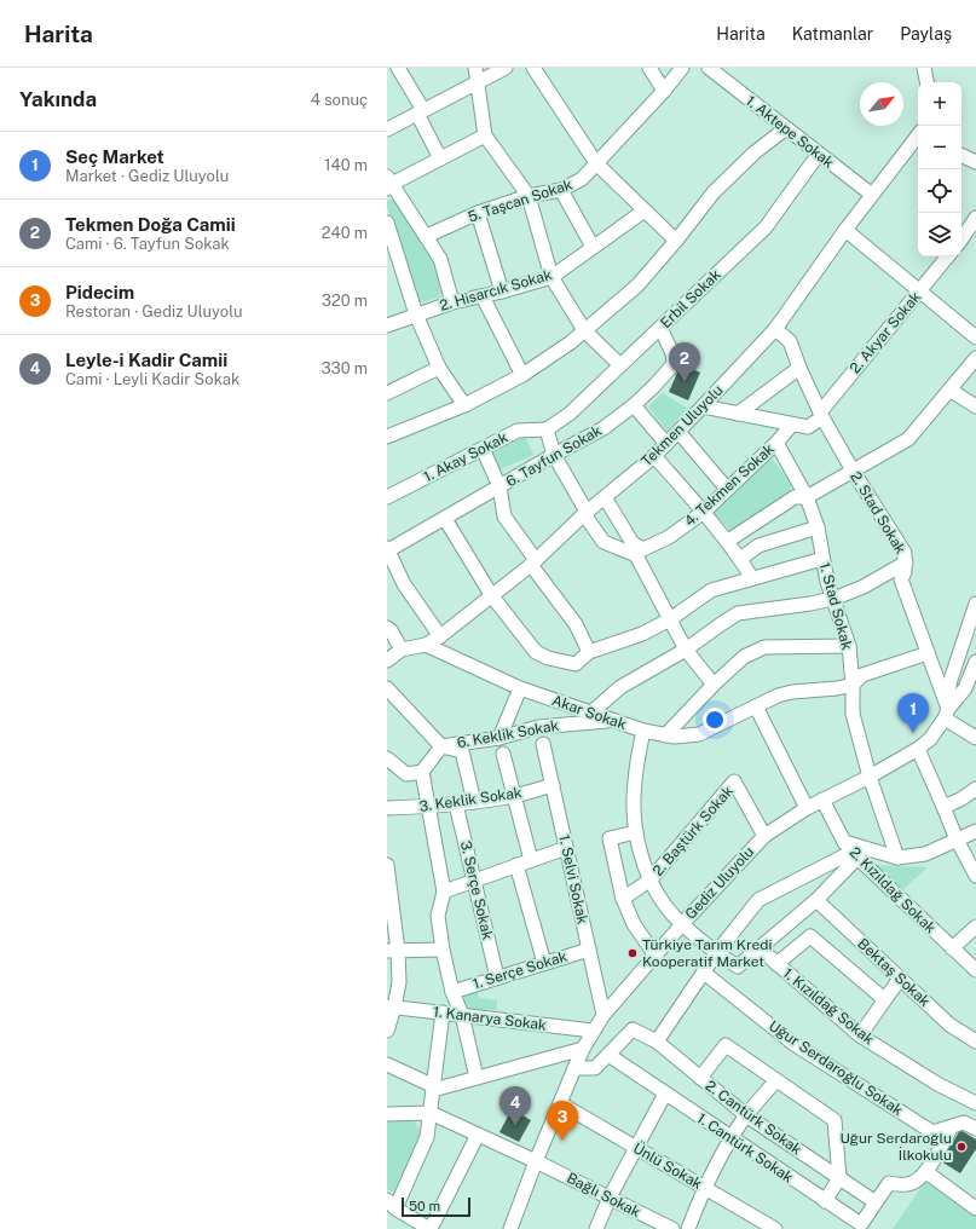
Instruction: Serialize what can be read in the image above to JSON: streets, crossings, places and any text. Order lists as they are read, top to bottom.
{
  "streets": {
    "street": [
      "1. Aktepe Sokak",
      "5. Taşcan Sokak",
      "2. Hisarcık Sokak",
      "Erbil Sokak",
      "2. Akyar Sokak",
      "Tekmen Uluyolu",
      "6. Tayfun Sokak",
      "1. Akay Sokak",
      "4. Tekmen Sokak",
      "2. Stad Sokak",
      "1. Stad Sokak",
      "Akar Sokak",
      "6. Keklik Sokak",
      "3. Keklik Sokak",
      "2. Baştürk Sokak",
      "1. Selvi Sokak",
      "Gediz Uluyolu",
      "3. Serçe Sokak",
      "2. Kızıldağ Sokak",
      "1. Serçe Sokak",
      "Bektaş Sokak",
      "1. Kızıldağ Sokak",
      "1. Kanarya Sokak",
      "Uğur Serdaroğlu Sokak",
      "2. Cantürk Sokak",
      "1. Cantürk Sokak",
      "Ünlü Sokak",
      "Bağlı Sokak"
    ]
  },
  "crossings": [
    ["1. Aktepe Sokak", "Erbil Sokak"],
    ["1. Aktepe Sokak", "Tekmen Uluyolu"],
    ["Erbil Sokak", "6. Tayfun Sokak"],
    ["Erbil Sokak", "1. Akay Sokak"],
    ["2. Akyar Sokak", "2. Stad Sokak"],
    ["Tekmen Uluyolu", "4. Tekmen Sokak"],
    ["Tekmen Uluyolu", "2. Stad Sokak"],
    ["Tekmen Uluyolu", "Akar Sokak"],
    ["4. Tekmen Sokak", "1. Stad Sokak"],
    ["2. Stad Sokak", "Gediz Uluyolu"],
    ["1. Stad Sokak", "Akar Sokak"],
    ["1. Stad Sokak", "Gediz Uluyolu"],
    ["Akar Sokak", "6. Keklik Sokak"],
    ["3. Keklik Sokak", "1. Selvi Sokak"],
    ["3. Keklik Sokak", "3. Serçe Sokak"],
    ["2. Baştürk Sokak", "Gediz Uluyolu"],
    ["1. Selvi Sokak", "Gediz Uluyolu"],
    ["1. Selvi Sokak", "1. Serçe Sokak"],
    ["Gediz Uluyolu", "2. Kızıldağ Sokak"],
    ["Gediz Uluyolu", "1. Kanarya Sokak"],
    ["Gediz Uluyolu", "Ünlü Sokak"],
    ["Gediz Uluyolu", "Bağlı Sokak"],
    ["3. Serçe Sokak", "1. Serçe Sokak"],
    ["2. Cantürk Sokak", "1. Cantürk Sokak"]
  ],
  "places": ["Türkiye Tarım Kredi Kooperatif Market", "Uğur Serdaroğlu İlkokulu"],
  "scale_bar": "50 m",
  "north": "top right",
  "page": {
    "header": "Harita",
    "nav": ["Harita", "Katmanlar", "Paylaş"],
    "heading": ["Yakında", "4 sonuç"],
    "map_buttons": ["+", "−"],
    "list": [
      {
        "mark": "1",
        "name": "Seç Market",
        "note": "Market · Gediz Uluyolu",
        "value": "140 m"
      },
      {
        "mark": "2",
        "name": "Tekmen Doğa Camii",
        "note": "Cami · 6. Tayfun Sokak",
        "value": "240 m"
      },
      {
        "mark": "3",
        "name": "Pidecim",
        "note": "Restoran · Gediz Uluyolu",
        "value": "320 m"
      },
      {
        "mark": "4",
        "name": "Leyle-i Kadir Camii",
        "note": "Cami · Leyli Kadir Sokak",
        "value": "330 m"
      }
    ],
    "pins": [
      "2",
      "1",
      "4",
      "3"
    ],
    "scale": "50 m"
  }
}
